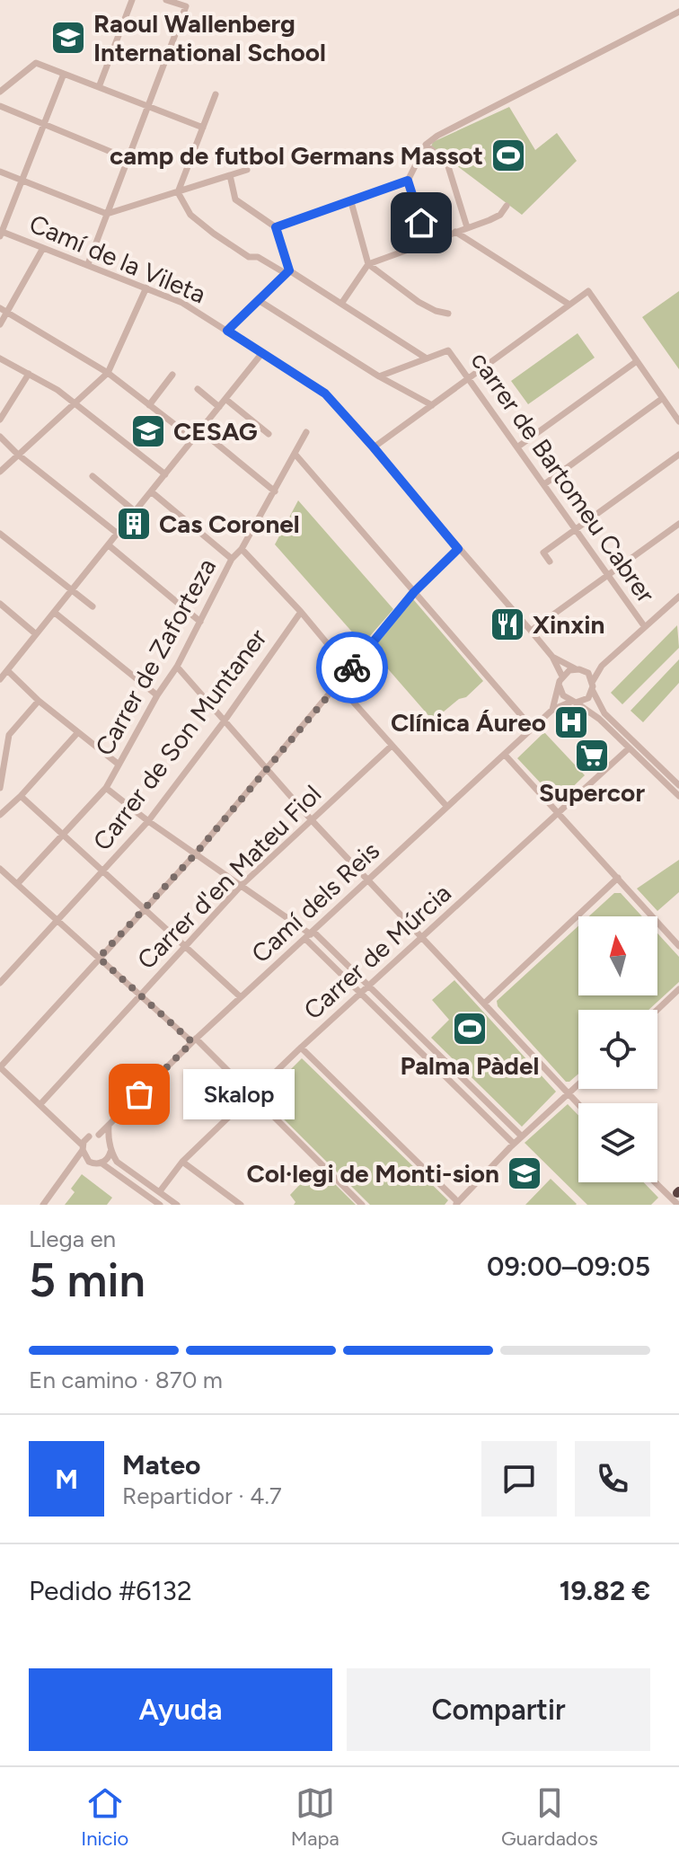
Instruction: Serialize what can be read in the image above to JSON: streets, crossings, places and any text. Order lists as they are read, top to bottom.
{
  "streets": {
    "street": [
      "Camí de la Vileta",
      "carrer de Bartomeu Cabrer",
      "Carrer de Zaforteza",
      "Carrer de Son Muntaner",
      "Carrer d'en Mateu Fiol",
      "Camí dels Reis",
      "Carrer de Múrcia"
    ]
  },
  "crossings": [
    ["Camí de la Vileta", "Camí dels Reis"]
  ],
  "places": {
    "school or university": ["Raoul Wallenberg International School", "CESAG", "Col·legi de Monti-sion"],
    "sports": ["camp de futbol Germans Massot", "Palma Pàdel"],
    "building": ["Cas Coronel"],
    "restaurant": ["Xinxin"],
    "hospital": ["Clínica Áureo"],
    "supermarket": ["Supercor"],
    "other": ["Skalop"]
  },
  "north": "top",
  "page": {
    "bubble": "Skalop",
    "heading": ["5 min", "Llega en", "09:00–09:05"],
    "panel": [
      "Mateo",
      "Repartidor · 4.7",
      "Pedido #6132",
      "19.82 €"
    ],
    "bar": "En camino · 870 m",
    "round": "M",
    "buttons": ["Ayuda", "Compartir"],
    "tabs": ["Inicio", "Mapa", "Guardados"]
  }
}
